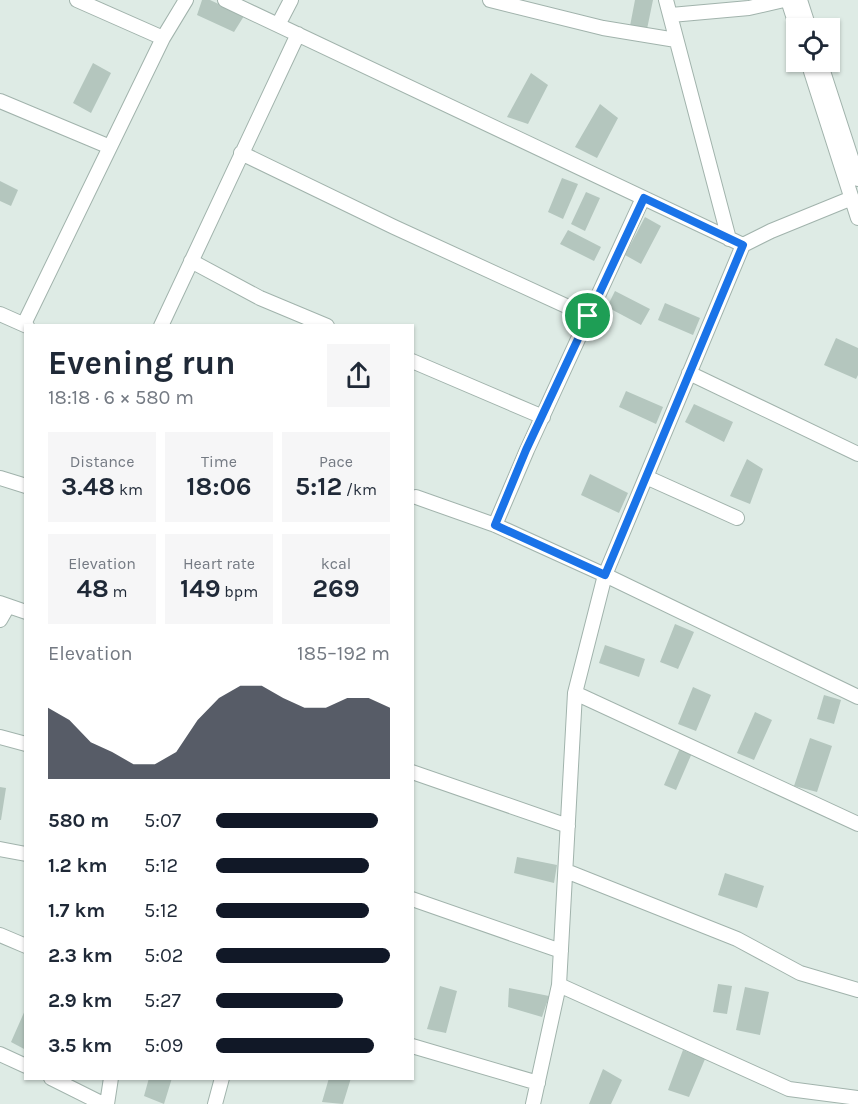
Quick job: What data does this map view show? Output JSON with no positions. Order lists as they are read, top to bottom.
{
  "page": {
    "heading": ["Evening run", "18:18 · 6 × 580 m"],
    "stats": [
      ["Distance", "3.48 km"],
      ["Time", "18:06"],
      ["Pace", "5:12 /km"],
      ["Elevation", "48 m"],
      ["Heart rate", "149 bpm"],
      ["kcal", "269"]
    ],
    "chart": ["Elevation", "185–192 m"],
    "list": [
      {
        "name": "580 m",
        "note": "5:07"
      },
      {
        "name": "1.2 km",
        "note": "5:12"
      },
      {
        "name": "1.7 km",
        "note": "5:12"
      },
      {
        "name": "2.3 km",
        "note": "5:02"
      },
      {
        "name": "2.9 km",
        "note": "5:27"
      },
      {
        "name": "3.5 km",
        "note": "5:09"
      }
    ]
  }
}
